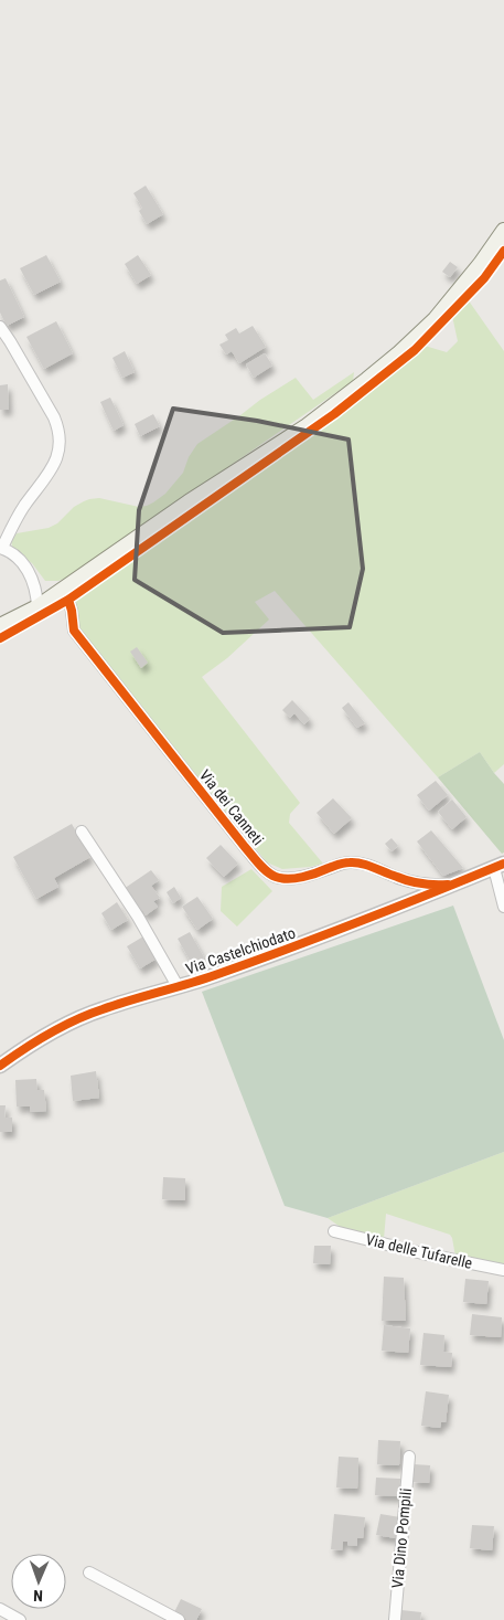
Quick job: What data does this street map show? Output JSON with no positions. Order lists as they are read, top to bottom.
{
  "streets": {
    "street": [
      "Via dei Canneti",
      "Via Castelchiodato",
      "Via delle Tufarelle",
      "Via Dino Pompili"
    ]
  },
  "crossings": [
    ["Via dei Canneti", "Via Castelchiodato"]
  ],
  "north": "bottom"
}
